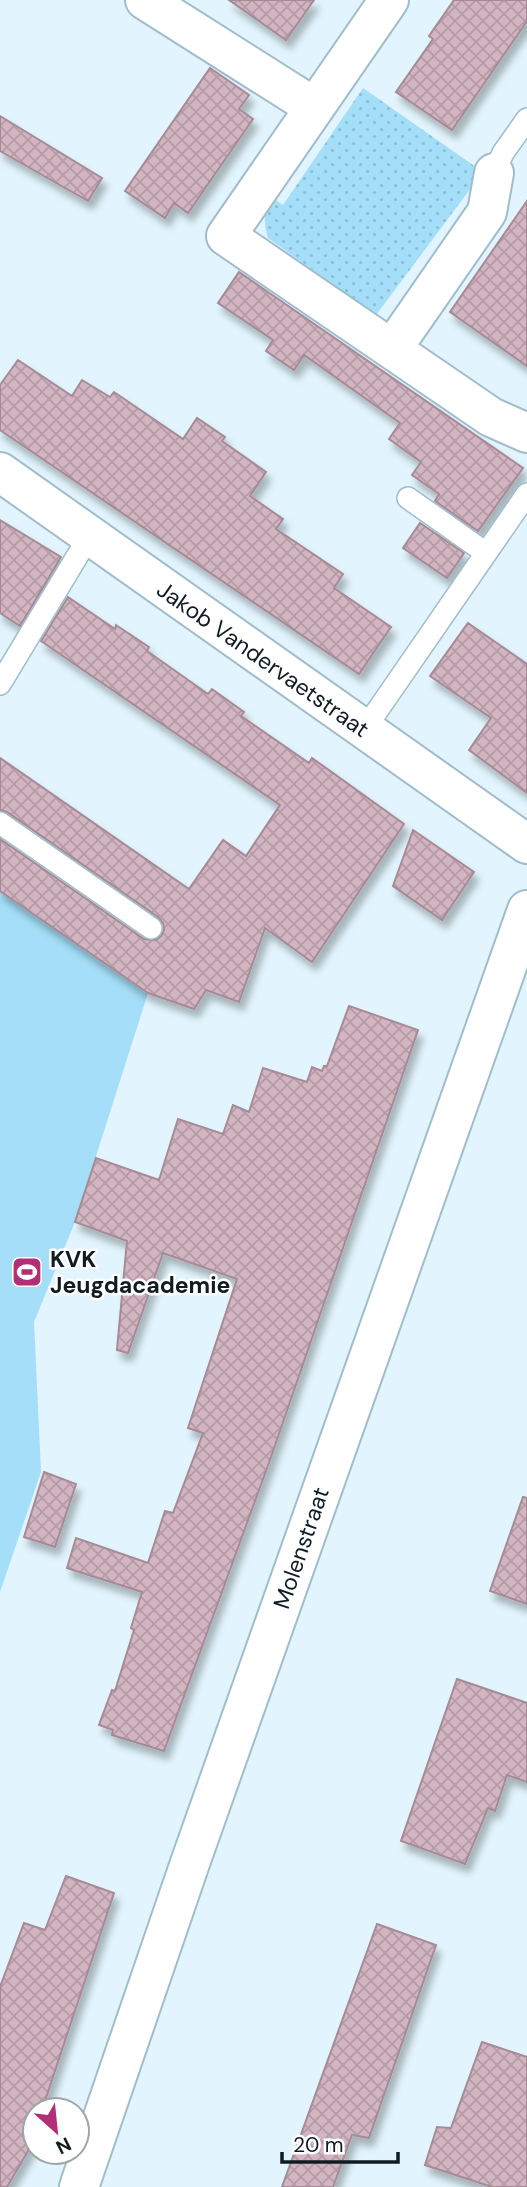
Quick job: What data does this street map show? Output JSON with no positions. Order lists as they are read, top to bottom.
{
  "streets": {
    "street": ["Jakob Vandervaetstraat", "Molenstraat"]
  },
  "places": {
    "sports": ["KVK Jeugdacademie"]
  },
  "scale_bar": "20 m",
  "north": "bottom right"
}
